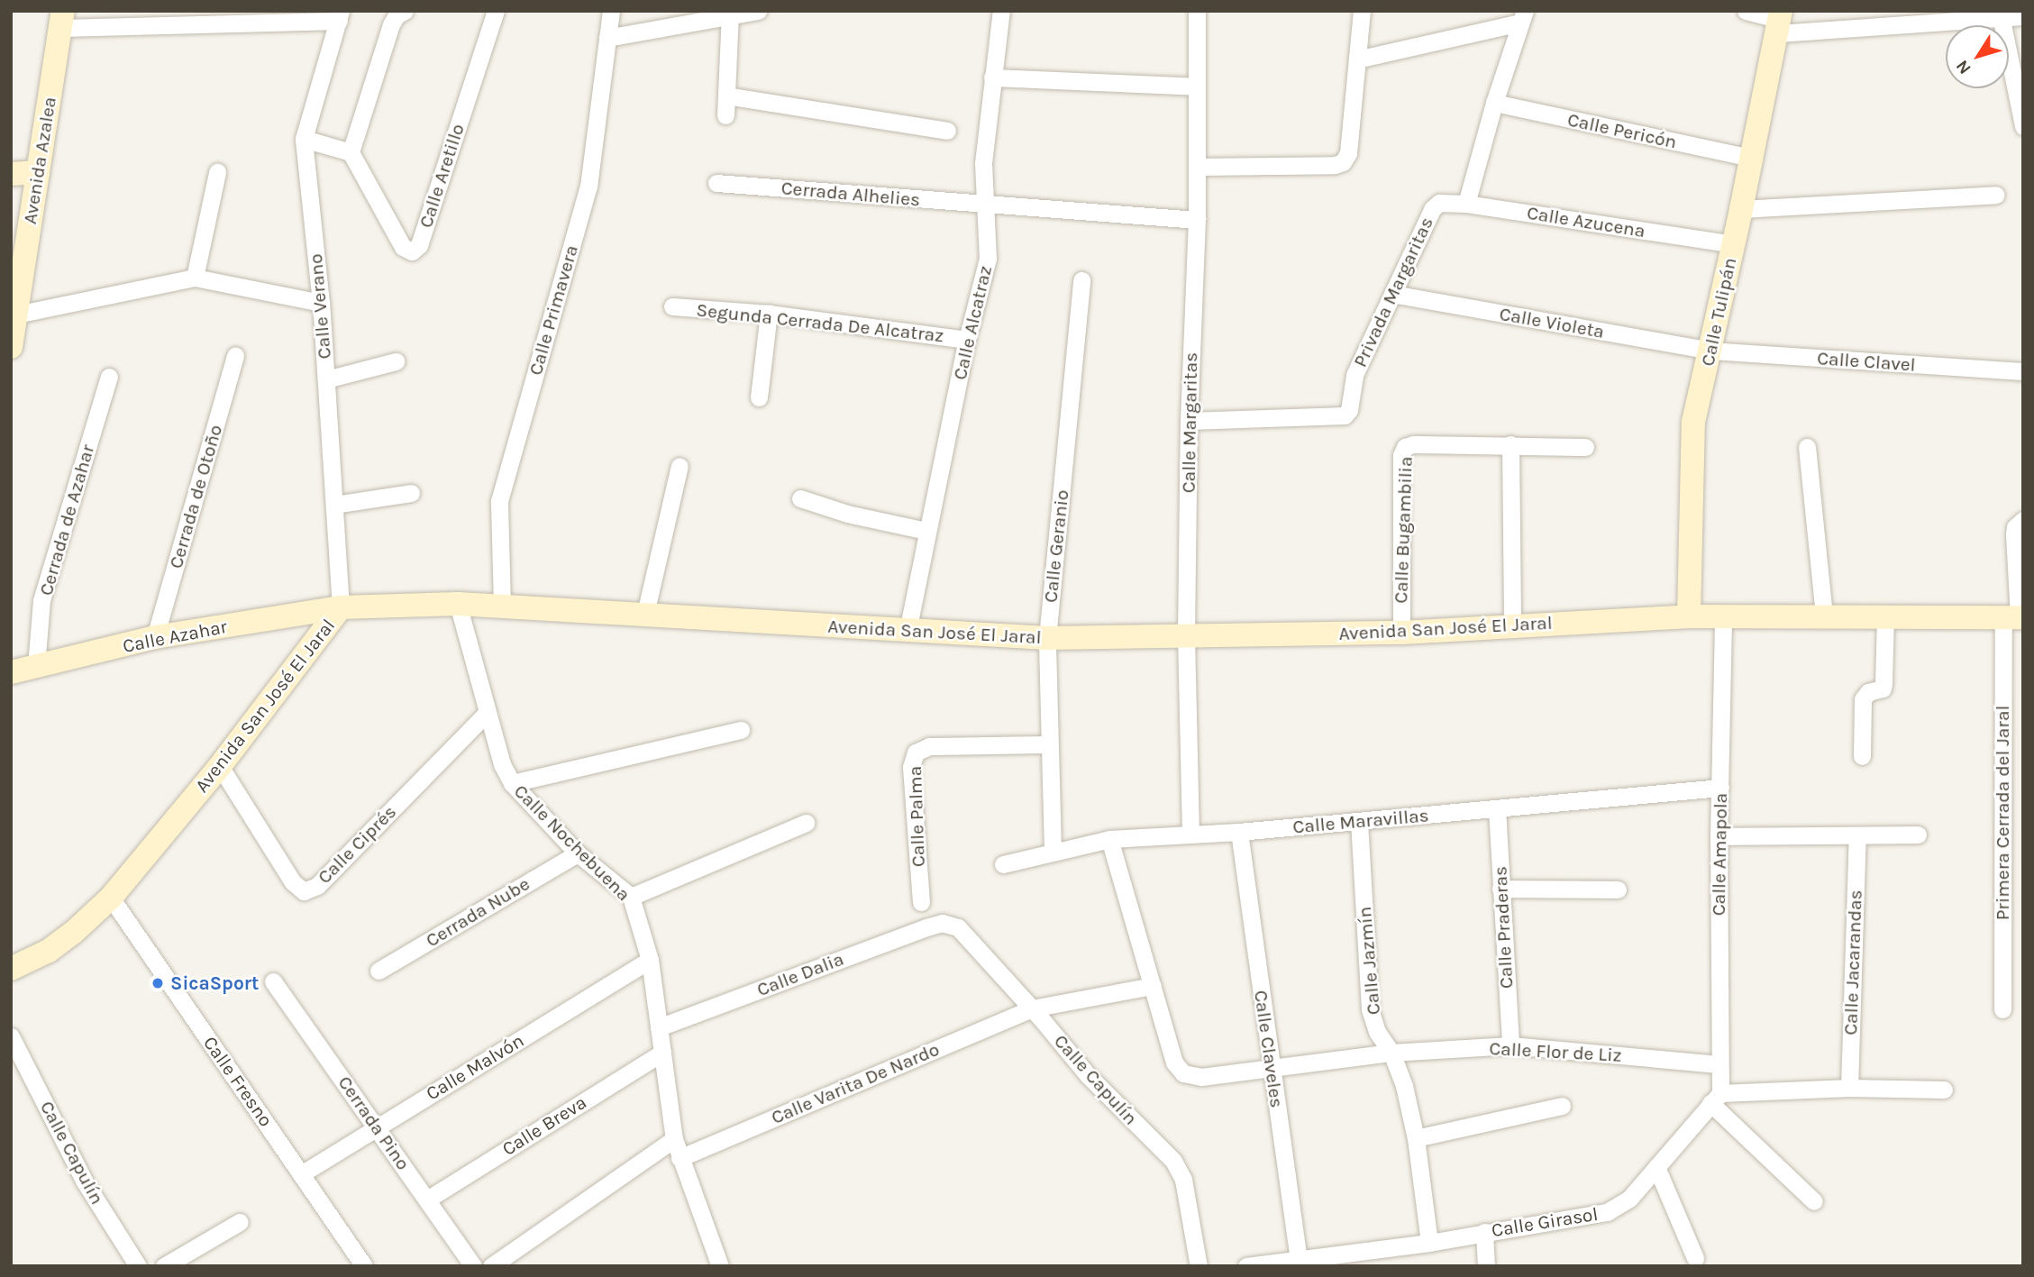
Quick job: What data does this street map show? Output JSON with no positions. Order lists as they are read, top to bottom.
{
  "streets": {
    "street": [
      "Calle Pericón",
      "Avenida Azalea",
      "Calle Aretillo",
      "Cerrada Alhelies",
      "Calle Azucena",
      "Privada Margaritas",
      "Calle Verano",
      "Calle Primavera",
      "Calle Tulipán",
      "Segunda Cerrada De Alcatraz",
      "Calle Alcatraz",
      "Calle Violeta",
      "Calle Clavel",
      "Calle Margaritas",
      "Cerrada de Otoño",
      "Cerrada de Azahar",
      "Calle Bugambilia",
      "Calle Geranio",
      "Avenida San José El Jaral",
      "Calle Azahar",
      "Primera Cerrada del Jaral",
      "Calle Palma",
      "Calle Maravillas",
      "Calle Nochebuena",
      "Calle Ciprés",
      "Calle Amapola",
      "Cerrada Nube",
      "Calle Praderas",
      "Calle Jazmín",
      "Calle Jacarandas",
      "Calle Dalia",
      "Calle Claveles",
      "Calle Flor de Liz",
      "Calle Malvón",
      "Calle Capulín",
      "Calle Fresno",
      "Calle Varita De Nardo",
      "Cerrada Pino",
      "Calle Breva",
      "Calle Girasol"
    ]
  },
  "crossings": [
    ["Calle Pericón", "Calle Tulipán"],
    ["Cerrada Alhelies", "Calle Alcatraz"],
    ["Cerrada Alhelies", "Calle Margaritas"],
    ["Calle Azucena", "Privada Margaritas"],
    ["Calle Azucena", "Calle Tulipán"],
    ["Privada Margaritas", "Calle Violeta"],
    ["Privada Margaritas", "Calle Margaritas"],
    ["Calle Verano", "Avenida San José El Jaral"],
    ["Calle Verano", "Calle Azahar"],
    ["Calle Primavera", "Avenida San José El Jaral"],
    ["Calle Tulipán", "Calle Violeta"],
    ["Calle Tulipán", "Calle Clavel"],
    ["Calle Tulipán", "Avenida San José El Jaral"],
    ["Segunda Cerrada De Alcatraz", "Calle Alcatraz"],
    ["Calle Alcatraz", "Avenida San José El Jaral"],
    ["Calle Violeta", "Calle Clavel"],
    ["Calle Margaritas", "Avenida San José El Jaral"],
    ["Calle Margaritas", "Calle Maravillas"],
    ["Cerrada de Otoño", "Calle Azahar"],
    ["Cerrada de Azahar", "Calle Azahar"],
    ["Calle Bugambilia", "Avenida San José El Jaral"],
    ["Calle Geranio", "Avenida San José El Jaral"],
    ["Calle Geranio", "Calle Palma"],
    ["Calle Geranio", "Calle Maravillas"],
    ["Avenida San José El Jaral", "Calle Azahar"],
    ["Avenida San José El Jaral", "Primera Cerrada del Jaral"],
    ["Avenida San José El Jaral", "Calle Nochebuena"],
    ["Avenida San José El Jaral", "Calle Ciprés"],
    ["Avenida San José El Jaral", "Calle Amapola"],
    ["Avenida San José El Jaral", "Calle Fresno"],
    ["Calle Maravillas", "Calle Amapola"],
    ["Calle Maravillas", "Calle Praderas"],
    ["Calle Maravillas", "Calle Jazmín"],
    ["Calle Maravillas", "Calle Claveles"],
    ["Calle Nochebuena", "Calle Ciprés"],
    ["Calle Nochebuena", "Cerrada Nube"],
    ["Calle Nochebuena", "Calle Dalia"],
    ["Calle Nochebuena", "Calle Malvón"],
    ["Calle Nochebuena", "Calle Varita De Nardo"],
    ["Calle Nochebuena", "Calle Breva"],
    ["Calle Amapola", "Calle Flor de Liz"],
    ["Calle Amapola", "Calle Girasol"],
    ["Calle Praderas", "Calle Flor de Liz"],
    ["Calle Jazmín", "Calle Flor de Liz"],
    ["Calle Jazmín", "Calle Girasol"],
    ["Calle Dalia", "Calle Capulín"],
    ["Calle Claveles", "Calle Flor de Liz"],
    ["Calle Claveles", "Calle Girasol"],
    ["Calle Flor de Liz", "Calle Varita De Nardo"],
    ["Calle Malvón", "Calle Fresno"],
    ["Calle Malvón", "Cerrada Pino"],
    ["Calle Capulín", "Calle Varita De Nardo"],
    ["Cerrada Pino", "Calle Breva"]
  ],
  "places": ["SicaSport"],
  "north": "bottom left"
}
